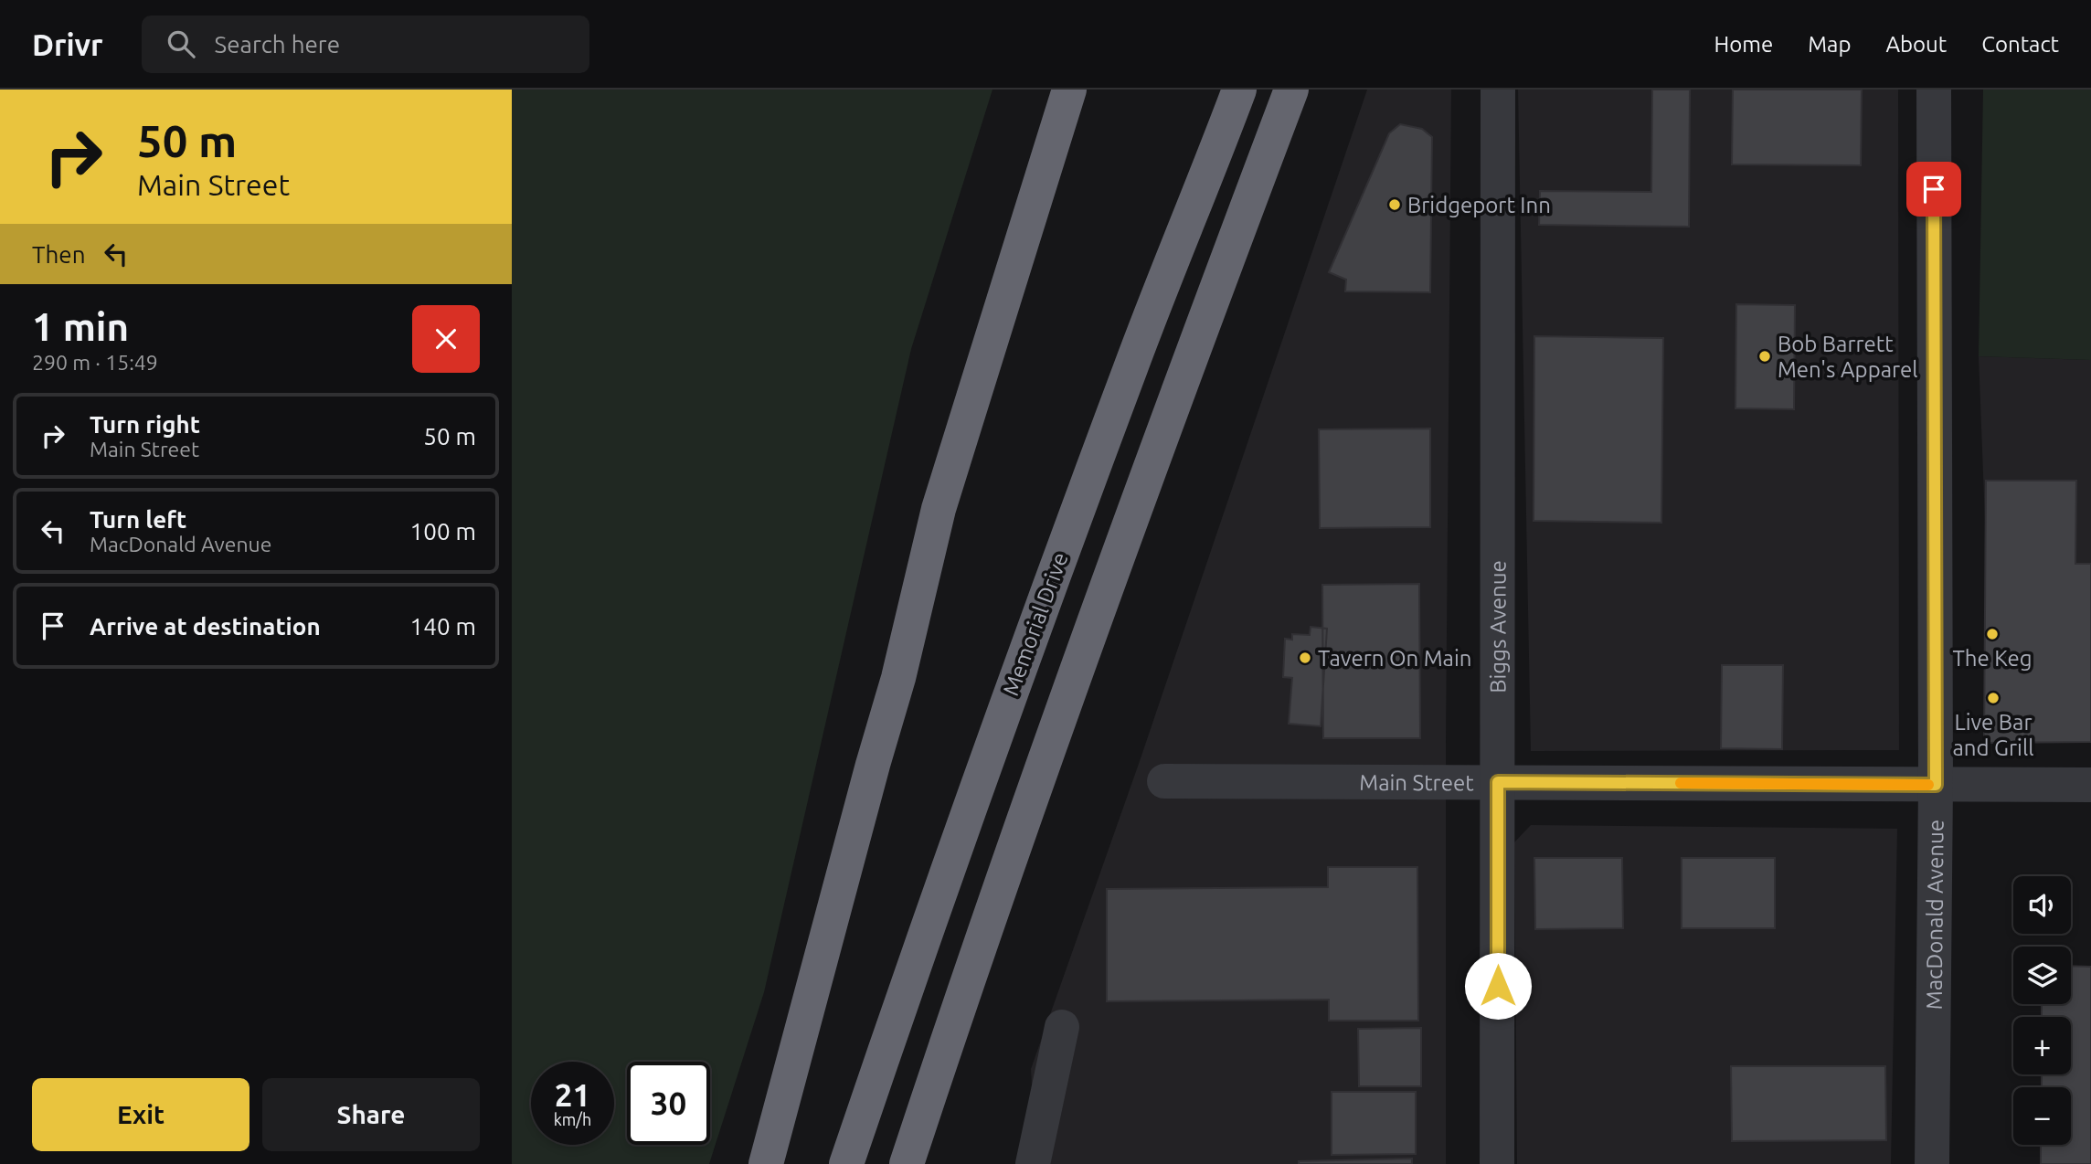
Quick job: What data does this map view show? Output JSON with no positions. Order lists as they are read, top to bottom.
{
  "streets": {
    "highway": ["Memorial Drive"],
    "street": ["Biggs Avenue", "Main Street", "MacDonald Avenue"]
  },
  "crossings": [
    ["Biggs Avenue", "Main Street"],
    ["Main Street", "MacDonald Avenue"]
  ],
  "places": [
    "Bridgeport Inn",
    "Bob Barrett Men's Apparel",
    "The Keg",
    "Tavern On Main",
    "Live Bar and Grill"
  ],
  "page": {
    "header": "Drivr",
    "search": "Search here",
    "nav": [
      "Home",
      "Map",
      "About",
      "Contact"
    ],
    "turn": ["50 m", "Main Street"],
    "then": "Then",
    "heading": ["1 min", "290 m · 15:49"],
    "list": [
      {
        "name": "Turn right",
        "note": "Main Street",
        "value": "50 m"
      },
      {
        "name": "Turn left",
        "note": "MacDonald Avenue",
        "value": "100 m"
      },
      {
        "name": "Arrive at destination",
        "value": "140 m"
      }
    ],
    "map_buttons": ["+", "−"],
    "speed": "21 km/h",
    "limit": "30",
    "buttons": ["Exit", "Share"]
  }
}
